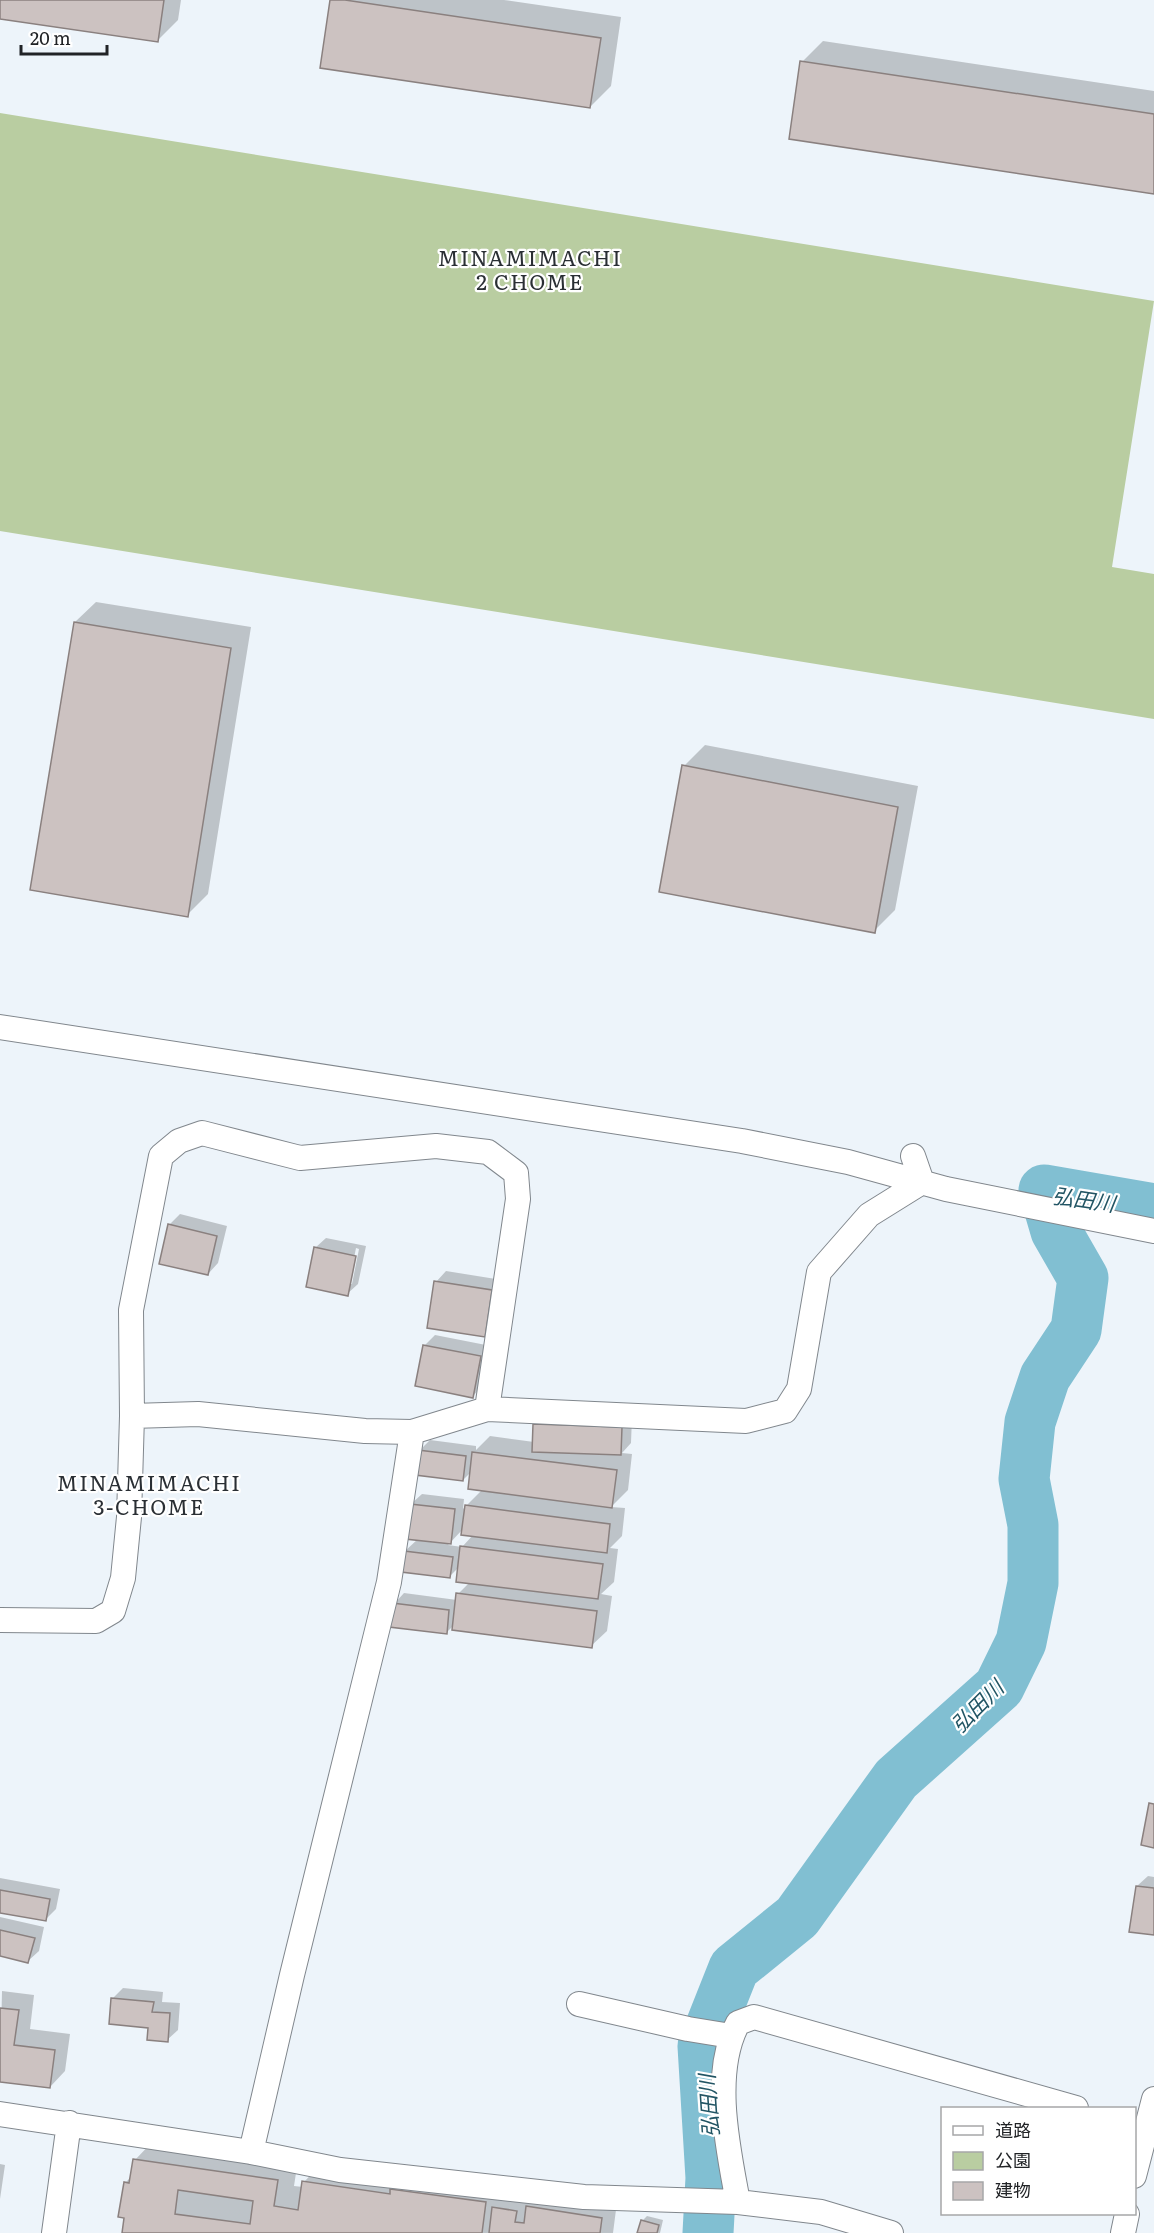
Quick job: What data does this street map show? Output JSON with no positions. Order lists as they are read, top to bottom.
{
  "districts": ["MINAMIMACHI 2 CHOME", "MINAMIMACHI 3-CHOME"],
  "water": ["弘田川"],
  "legend": ["道路", "公園", "建物"],
  "scale_bar": "20 m"
}
